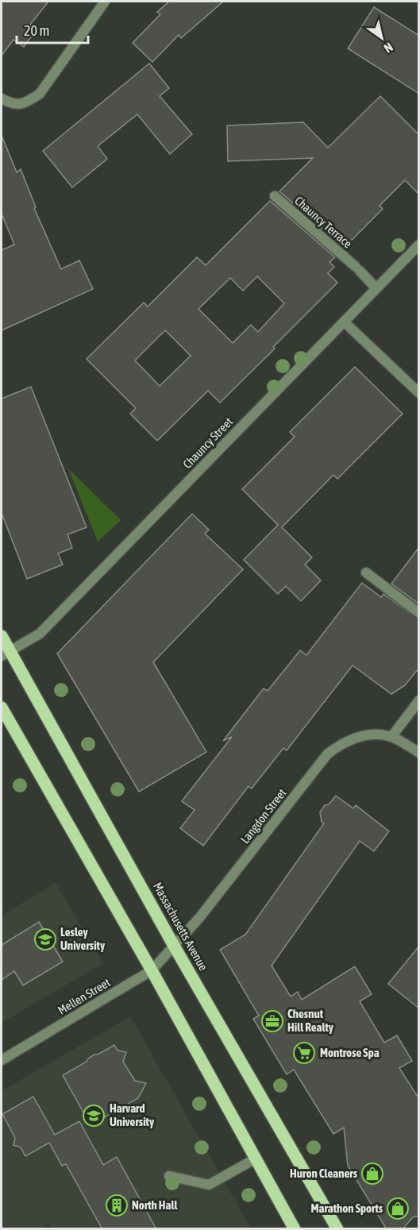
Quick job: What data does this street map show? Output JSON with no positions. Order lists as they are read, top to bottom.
{
  "streets": {
    "main road": ["Massachusetts Avenue"],
    "street": [
      "Chauncy Terrace",
      "Chauncy Street",
      "Langdon Street",
      "Mellen Street"
    ]
  },
  "crossings": [
    ["Chauncy Terrace", "Chauncy Street"],
    ["Chauncy Street", "Massachusetts Avenue"],
    ["Langdon Street", "Massachusetts Avenue"],
    ["Langdon Street", "Mellen Street"],
    ["Massachusetts Avenue", "Mellen Street"]
  ],
  "places": {
    "school or university": ["Lesley University", "Harvard University"],
    "office": ["Chesnut Hill Realty"],
    "supermarket": ["Montrose Spa"],
    "shop": ["Huron Cleaners", "Marathon Sports"],
    "building": ["North Hall"]
  },
  "scale_bar": "20 m",
  "north": "bottom right"
}
